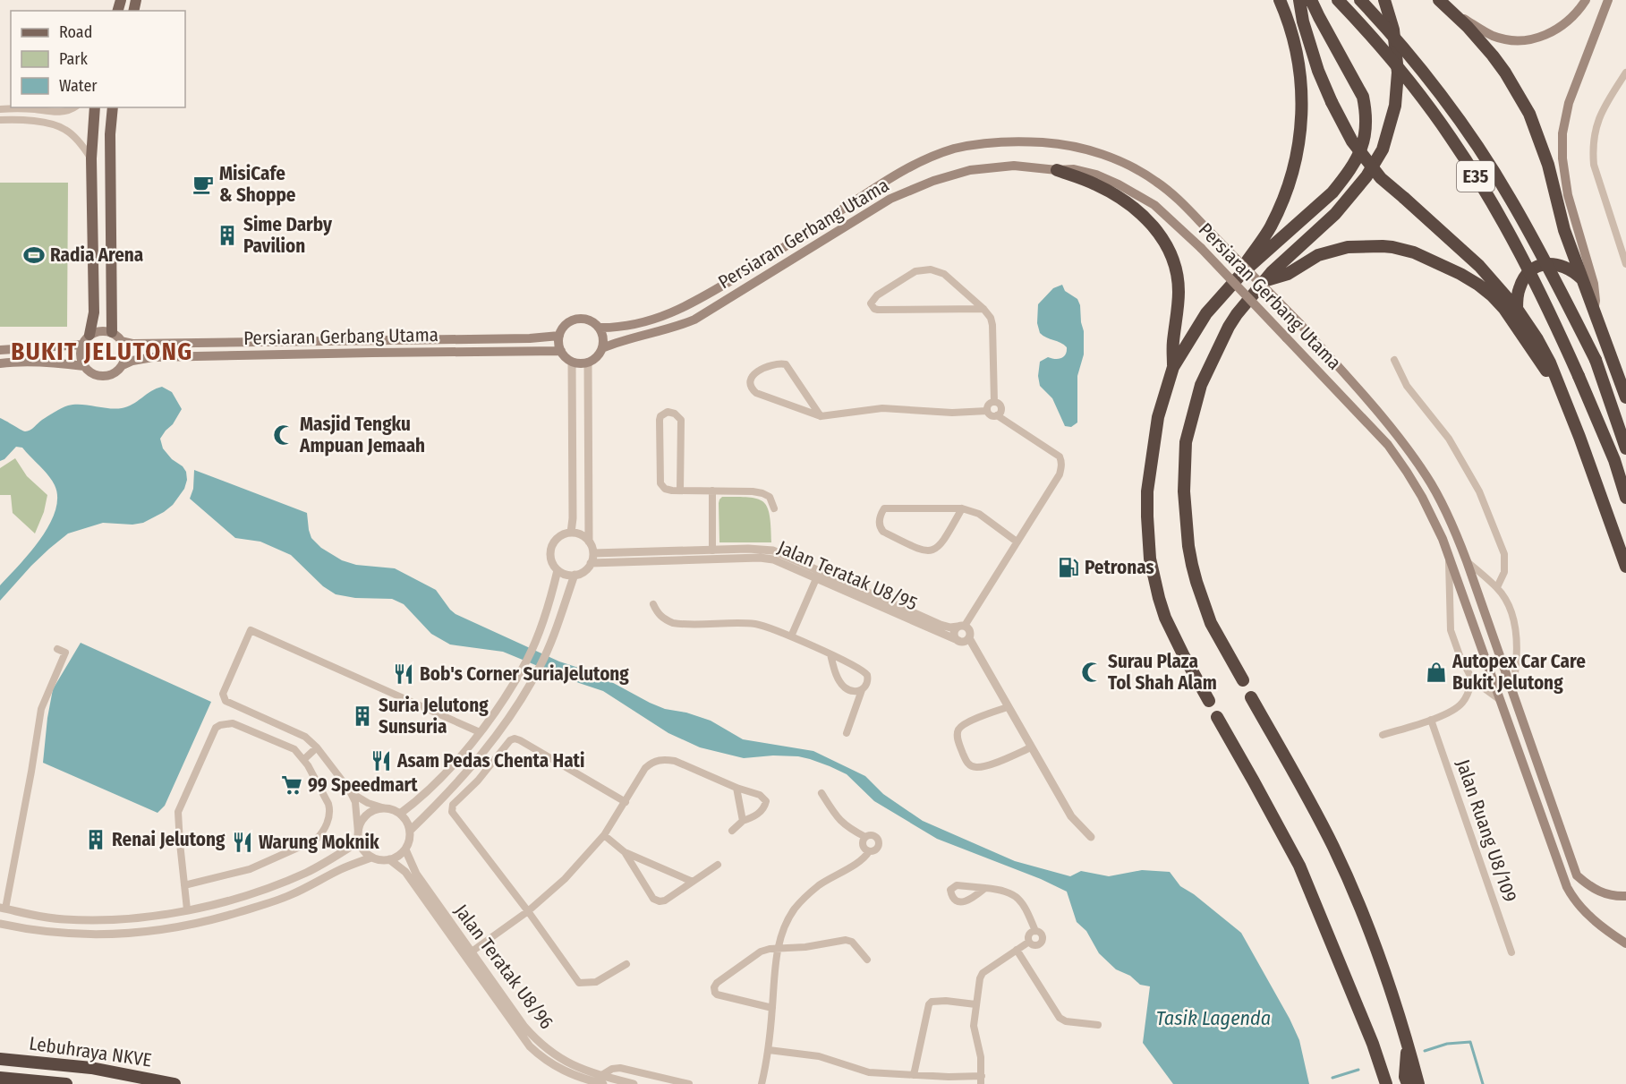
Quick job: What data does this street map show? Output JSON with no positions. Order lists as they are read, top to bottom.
{
  "streets": {
    "highway": ["E35", "Lebuhraya NKVE"],
    "main road": ["Persiaran Gerbang Utama"],
    "street": ["Jalan Teratak U8/95", "Jalan Ruang U8/109", "Jalan Teratak U8/96"]
  },
  "districts": ["BUKIT JELUTONG"],
  "water": ["Tasik Lagenda"],
  "places": {
    "cafe": ["MisiCafe & Shoppe"],
    "building": ["Sime Darby Pavilion", "Suria Jelutong Sunsuria", "Renai Jelutong"],
    "sports": ["Radia Arena"],
    "mosque": ["Masjid Tengku Ampuan Jemaah", "Surau Plaza Tol Shah Alam"],
    "fuel station": ["Petronas"],
    "shop": ["Autopex Car Care Bukit Jelutong"],
    "restaurant": ["Bob's Corner SuriaJelutong", "Asam Pedas Chenta Hati", "Warung Moknik"],
    "supermarket": ["99 Speedmart"]
  },
  "legend": ["Road", "Park", "Water"]
}
